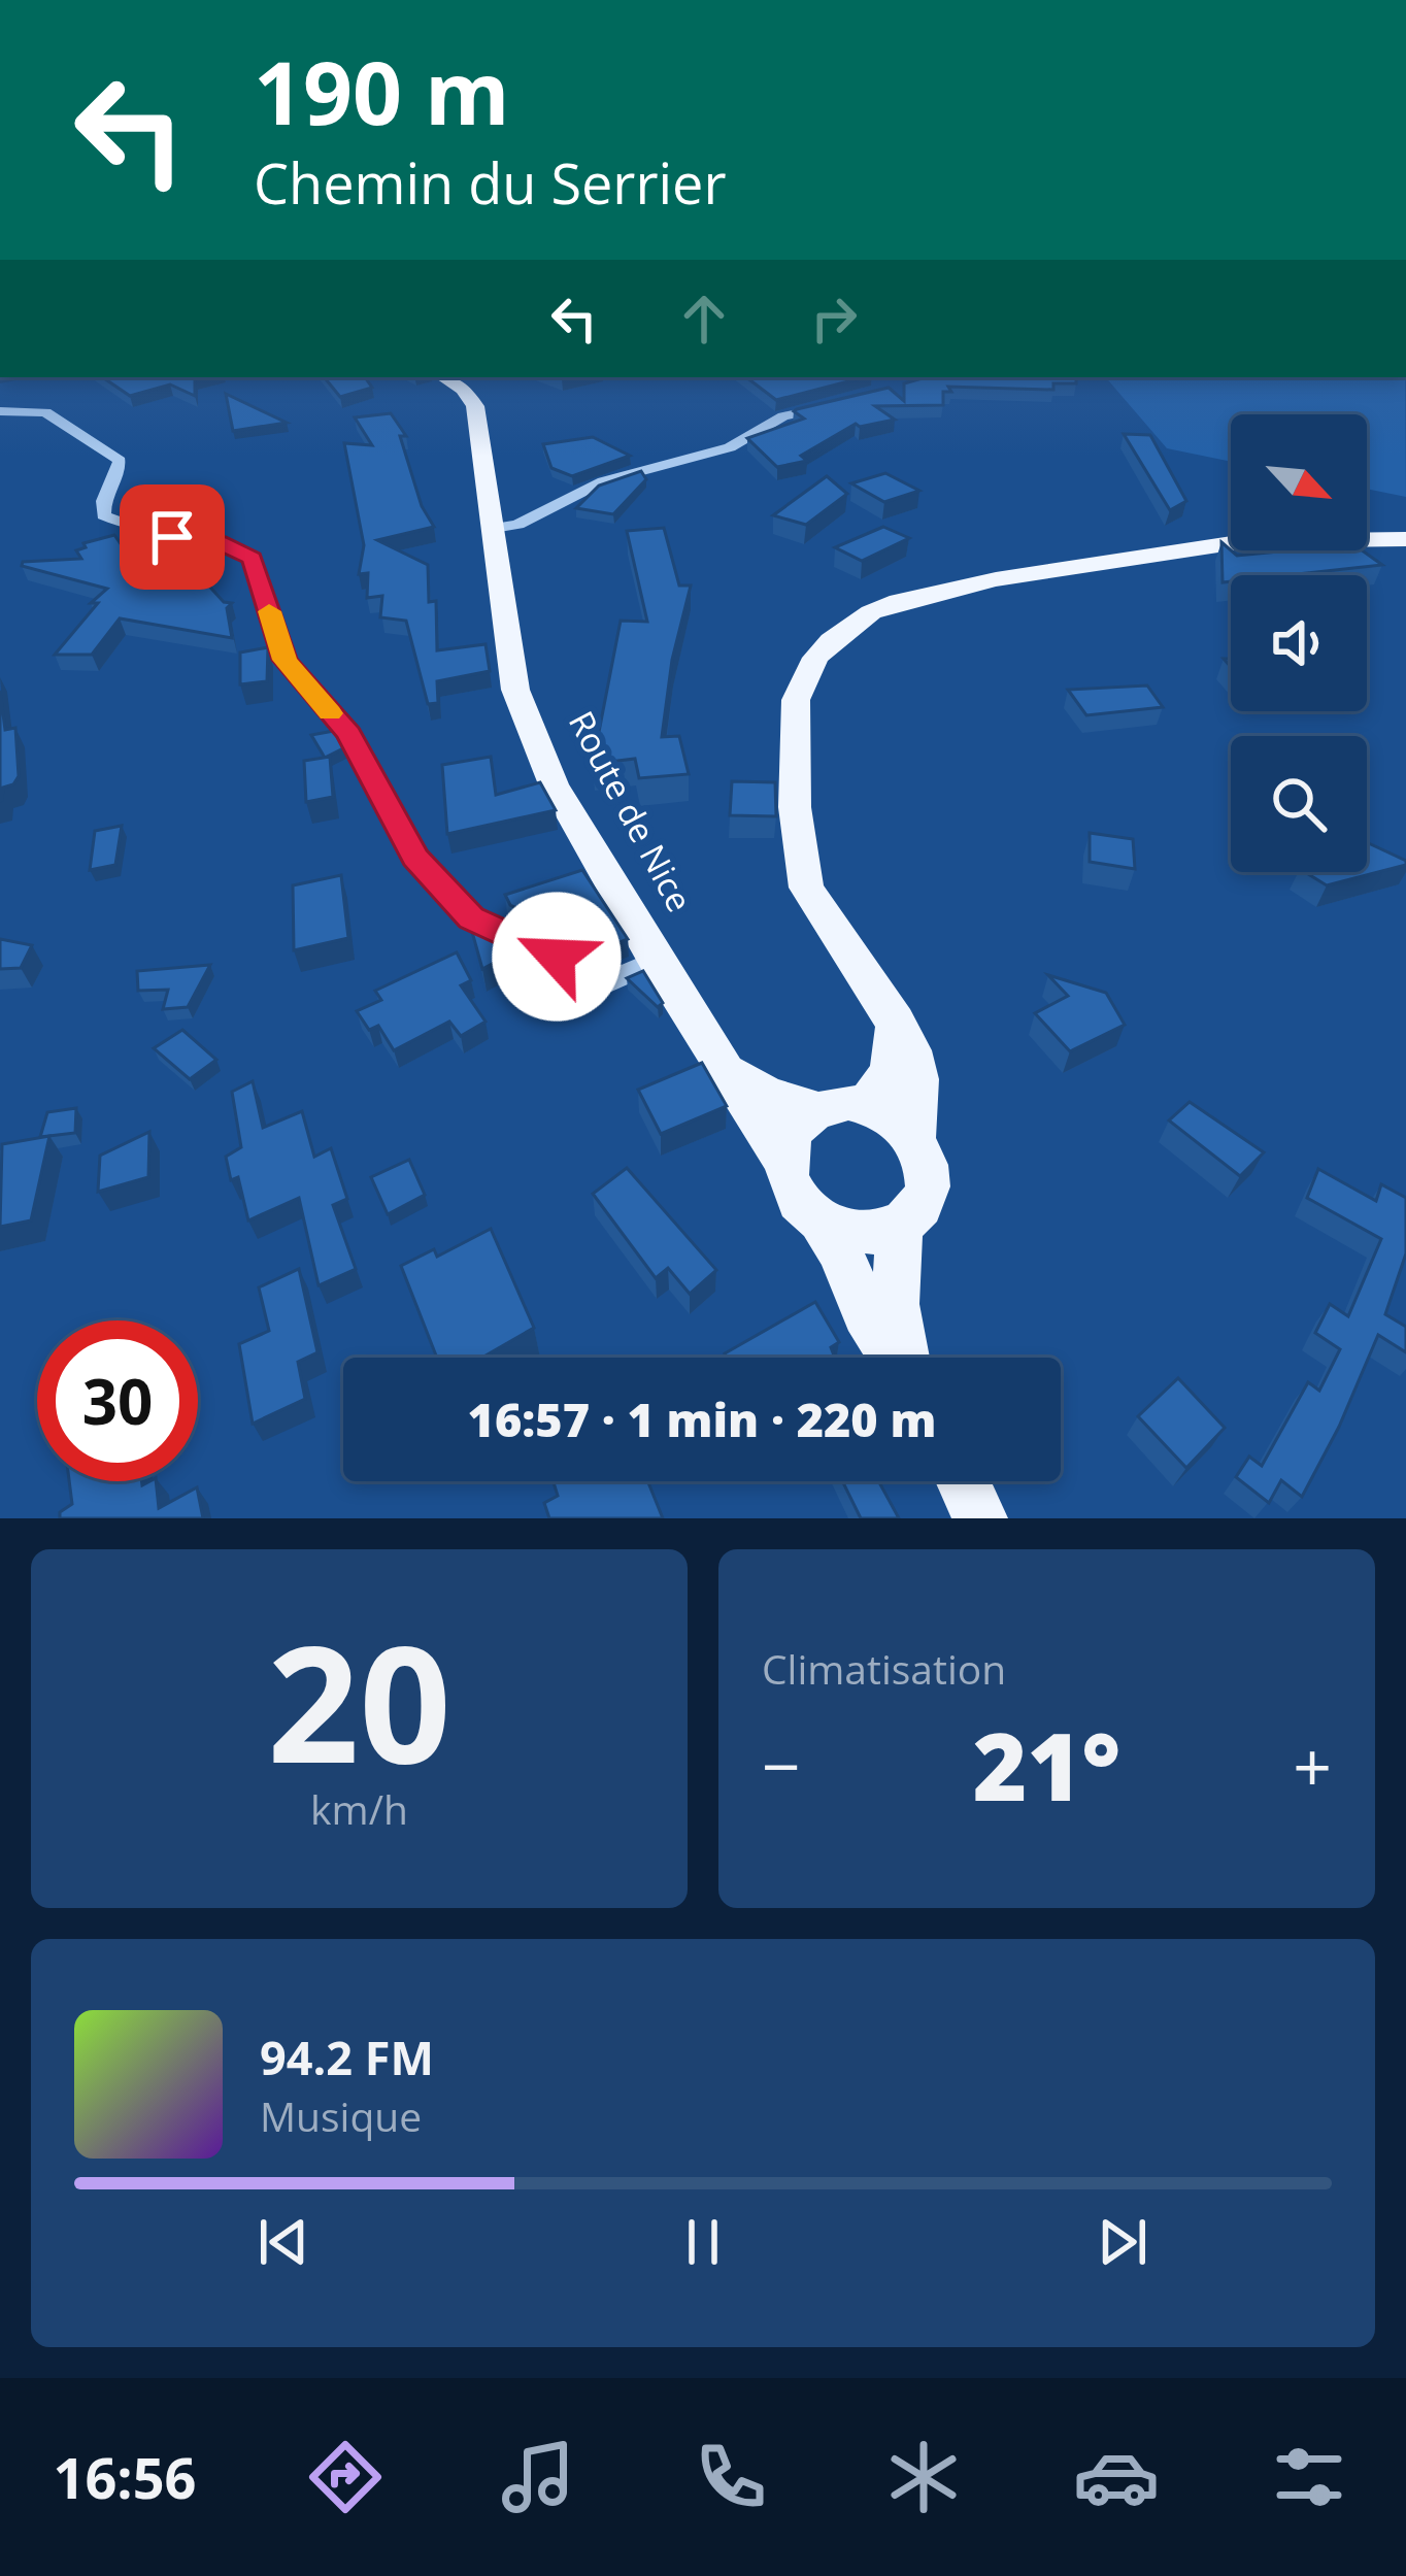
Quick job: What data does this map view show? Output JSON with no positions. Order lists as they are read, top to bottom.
{
  "streets": {
    "main road": ["Route de Nice"]
  },
  "north": "bottom right",
  "page": {
    "turn": ["190 m", "Chemin du Serrier"],
    "limit": "30",
    "trip": "16:57 · 1 min · 220 m",
    "tile": [
      ["20", "km/h"],
      "Climatisation"
    ],
    "heat": ["−", "21°", "+"],
    "song": ["94.2 FM", "Musique"],
    "tabs": "16:56"
  }
}
